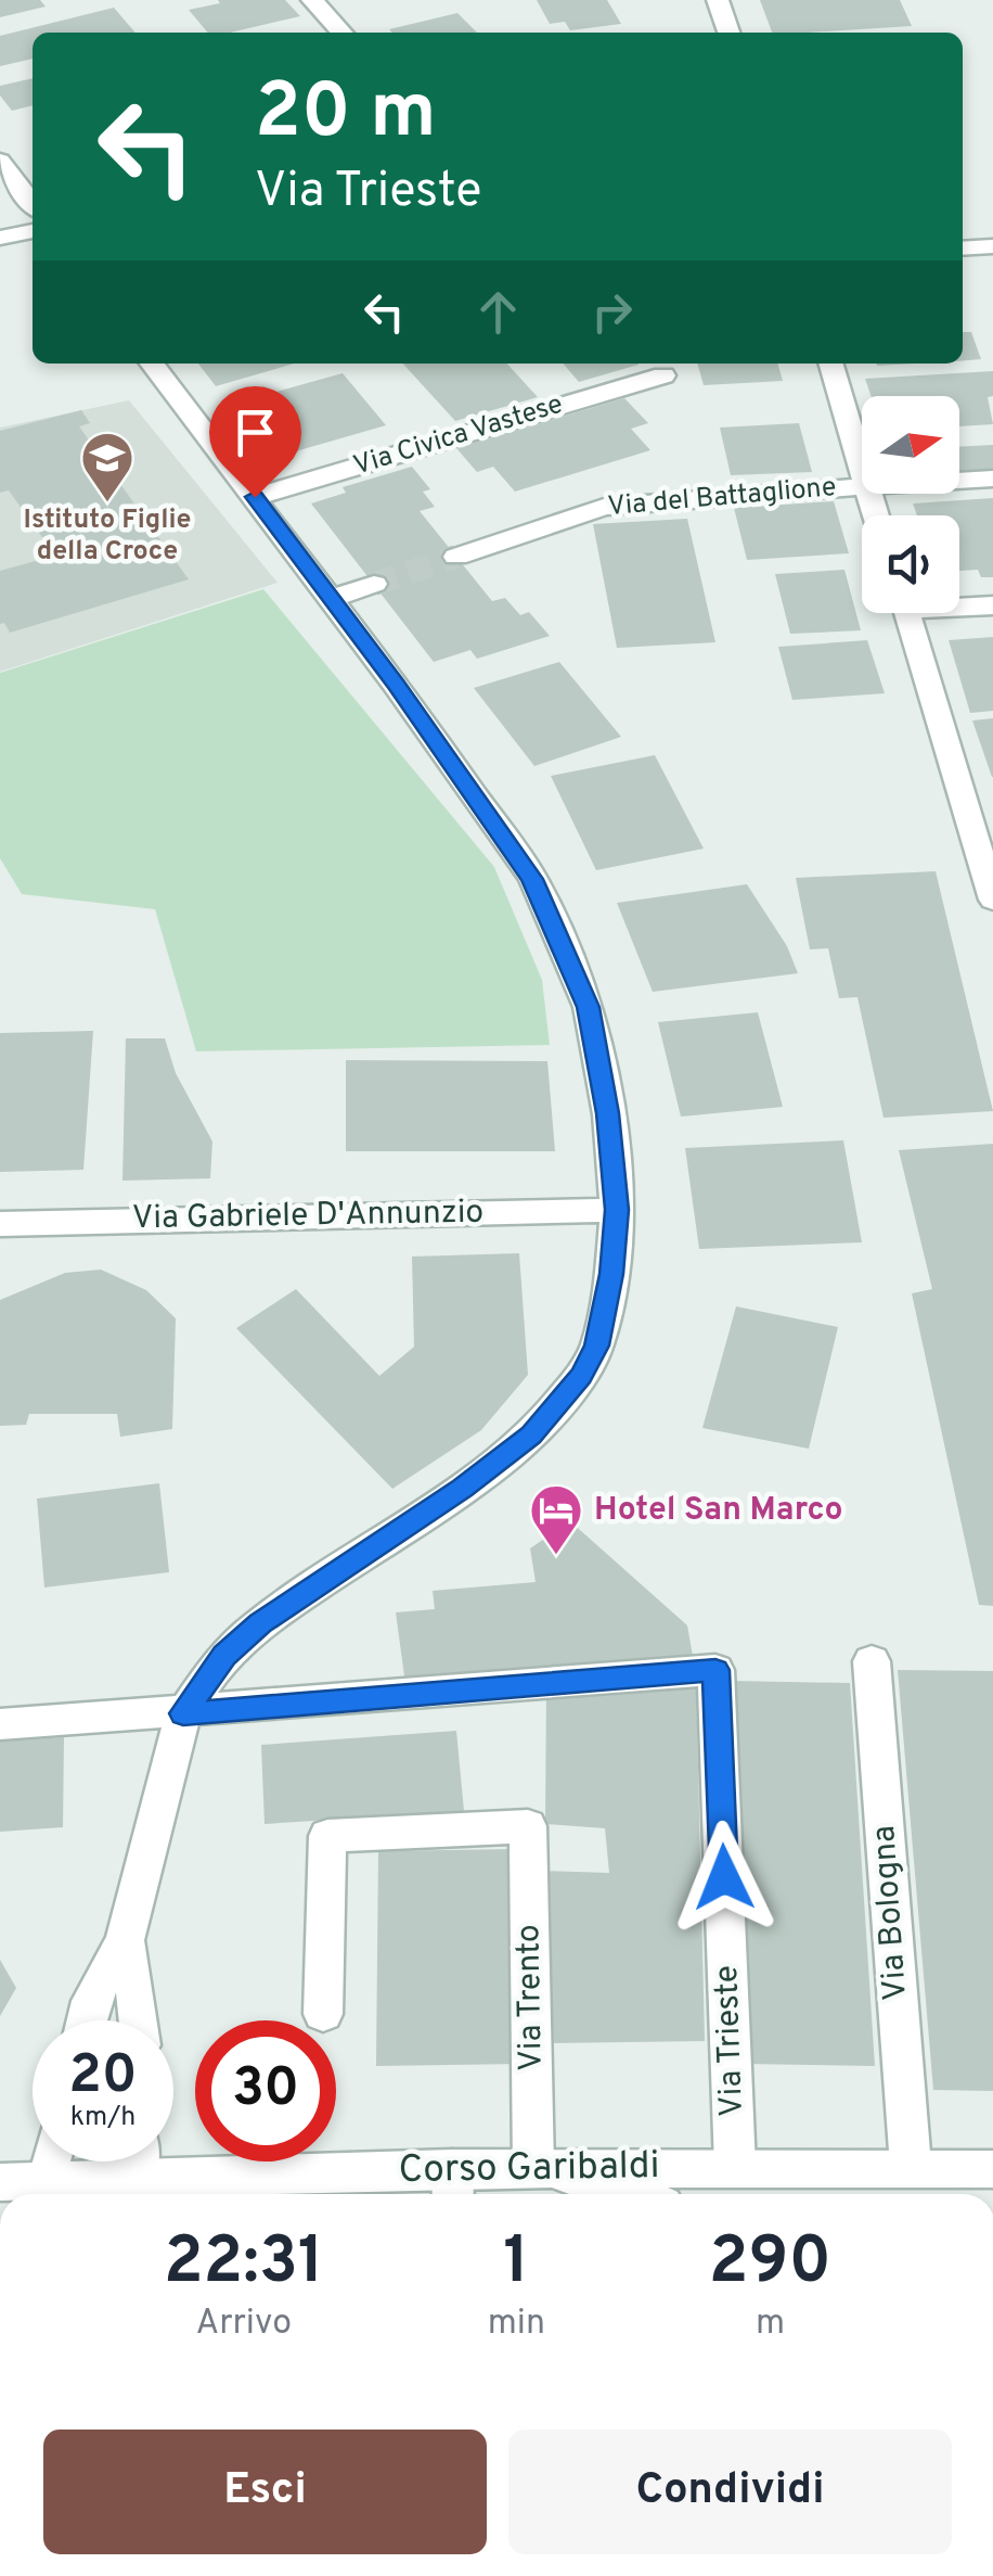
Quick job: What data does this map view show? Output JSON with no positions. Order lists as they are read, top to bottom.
{
  "streets": {
    "street": [
      "Via Civica Vastese",
      "Via del Battaglione",
      "Via Gabriele D'Annunzio",
      "Via Bologna",
      "Via Trento",
      "Via Trieste",
      "Corso Garibaldi"
    ]
  },
  "crossings": [
    ["Via Bologna", "Corso Garibaldi"],
    ["Via Trento", "Corso Garibaldi"],
    ["Via Trieste", "Corso Garibaldi"]
  ],
  "places": {
    "school or university": ["Istituto Figlie della Croce"],
    "hotel": ["Hotel San Marco"]
  },
  "north": "right",
  "page": {
    "turn": ["20 m", "Via Trieste"],
    "speed": "20 km/h",
    "limit": "30",
    "eta": [
      "22:31",
      "Arrivo",
      "1",
      "min",
      "290",
      "m"
    ],
    "buttons": ["Esci", "Condividi"]
  }
}
